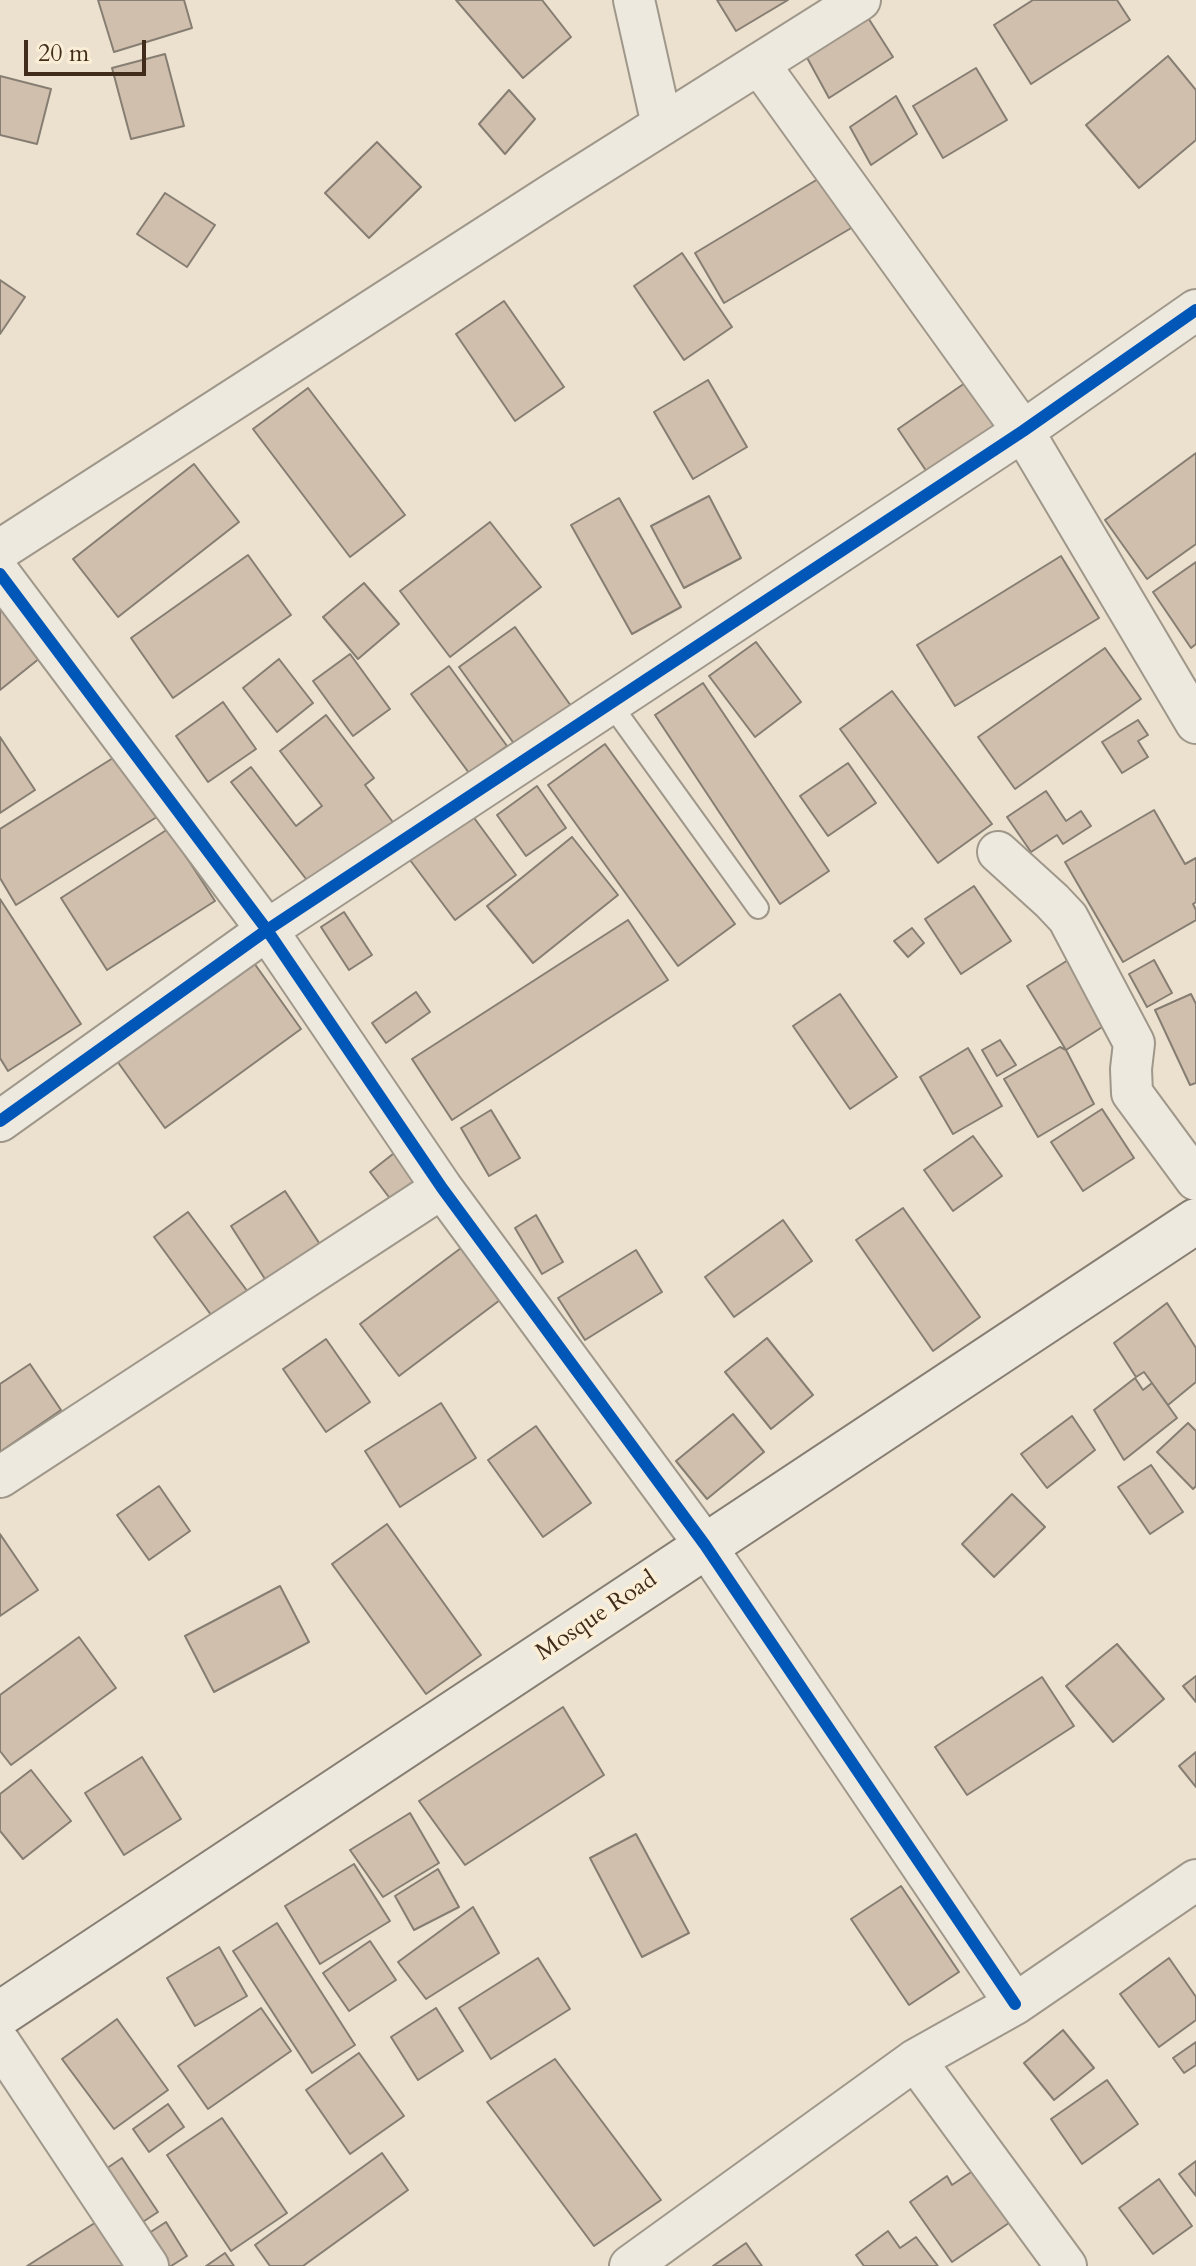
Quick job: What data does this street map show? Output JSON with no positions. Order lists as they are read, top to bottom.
{
  "streets": {
    "street": ["Mosque Road"]
  },
  "scale_bar": "20 m"
}
